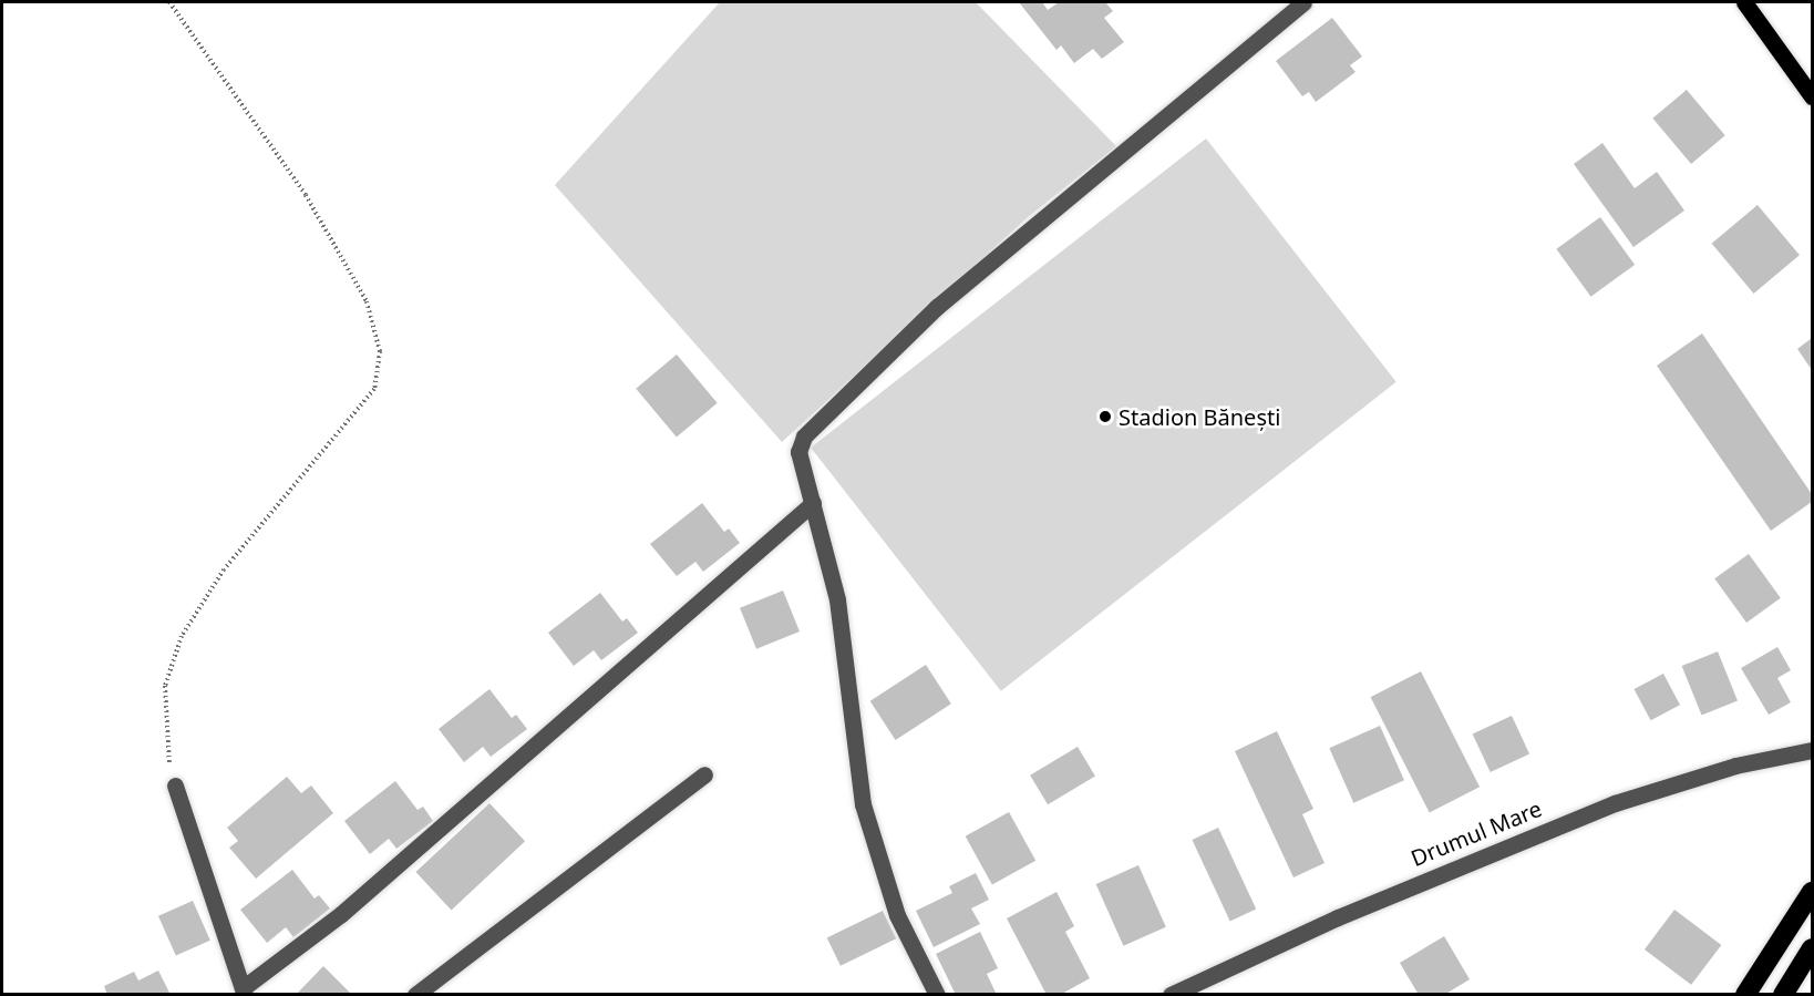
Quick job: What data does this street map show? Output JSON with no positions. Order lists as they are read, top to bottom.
{
  "streets": {
    "street": ["Drumul Mare"]
  },
  "places": ["Stadion Bănești"]
}
